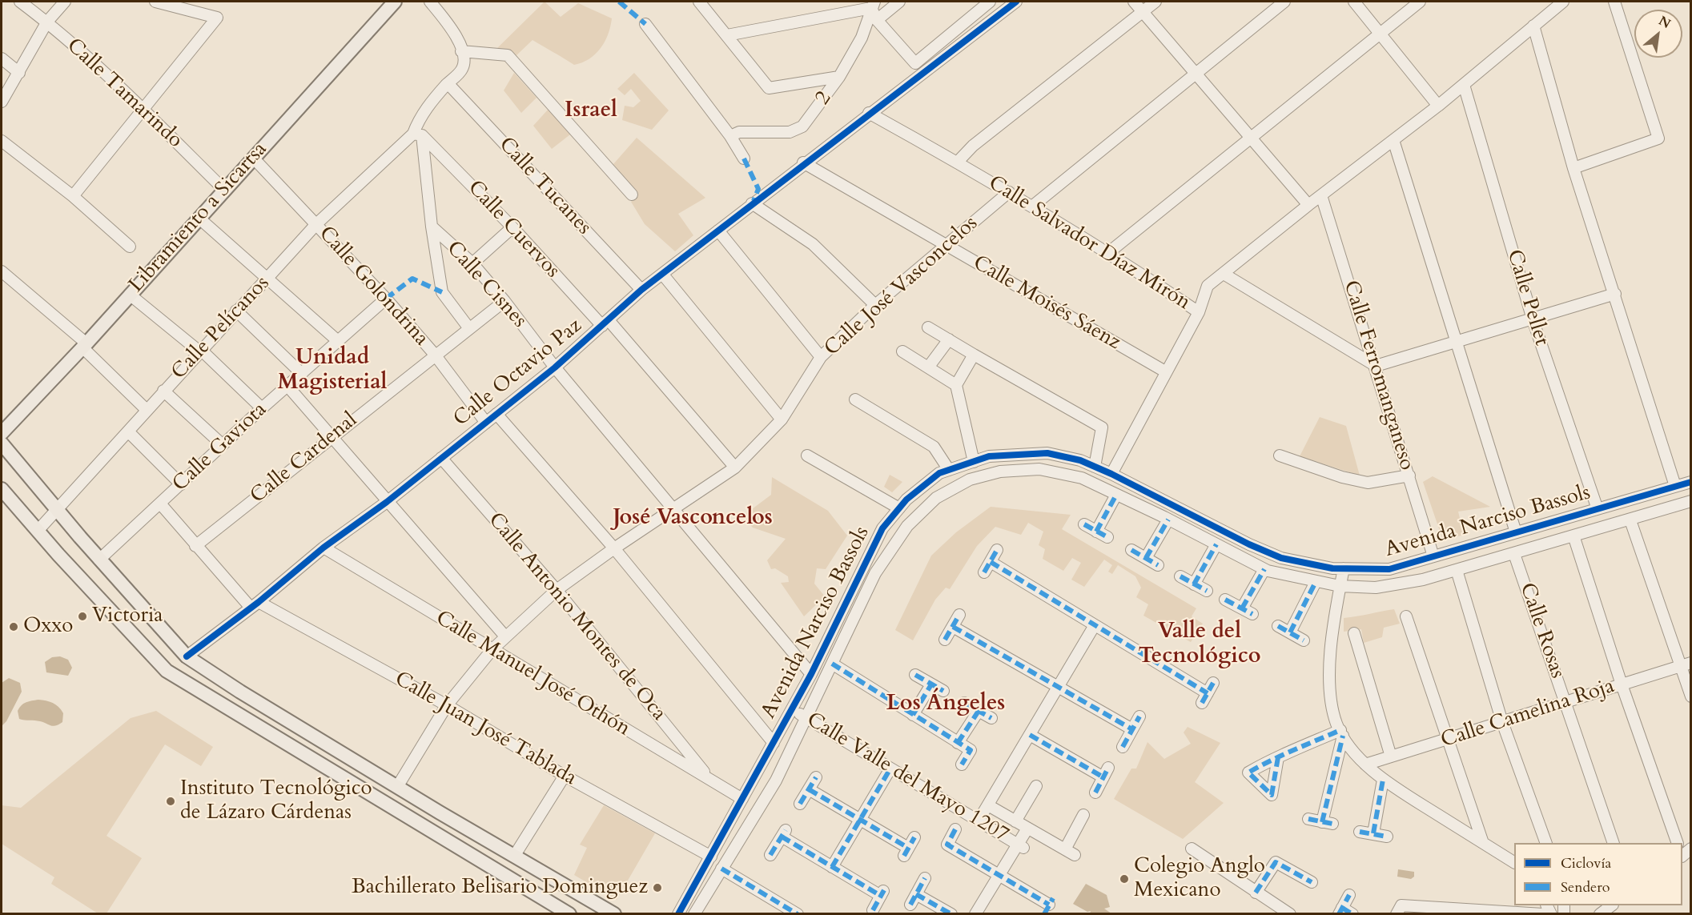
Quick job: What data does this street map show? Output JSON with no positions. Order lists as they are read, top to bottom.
{
  "streets": {
    "main road": ["Libramiento a Sicartsa"],
    "street": [
      "Calle Tamarindo",
      "2",
      "Calle Tucanes",
      "Calle Cuervos",
      "Calle Salvador Díaz Mirón",
      "Calle Cisnes",
      "Calle Golondrina",
      "Calle José Vasconcelos",
      "Calle Pellet",
      "Calle Moisés Sáenz",
      "Calle Pelícanos",
      "Calle Octavio Paz",
      "Calle Ferromanganeso",
      "Calle Gaviota",
      "Calle Cardenal",
      "Avenida Narciso Bassols",
      "Calle Antonio Montes de Oca",
      "Calle Rosas",
      "Calle Manuel José Othón",
      "Calle Camelina Roja",
      "Calle Juan José Tablada",
      "Calle Valle del Mayo 1207"
    ]
  },
  "crossings": [
    ["Calle Tamarindo", "Libramiento a Sicartsa"],
    ["Calle Tucanes", "Calle Pelícanos"],
    ["Calle Tucanes", "Calle Octavio Paz"],
    ["Libramiento a Sicartsa", "Calle Golondrina"],
    ["Calle Cuervos", "Calle José Vasconcelos"],
    ["Calle Cuervos", "Calle Pelícanos"],
    ["Calle Cuervos", "Calle Octavio Paz"],
    ["Calle Salvador Díaz Mirón", "Calle José Vasconcelos"],
    ["Calle Salvador Díaz Mirón", "Calle Moisés Sáenz"],
    ["Calle Salvador Díaz Mirón", "Calle Octavio Paz"],
    ["Calle Salvador Díaz Mirón", "Avenida Narciso Bassols"],
    ["Calle Cisnes", "Calle José Vasconcelos"],
    ["Calle Cisnes", "Calle Octavio Paz"],
    ["Calle Cisnes", "Calle Cardenal"],
    ["Calle Cisnes", "Avenida Narciso Bassols"],
    ["Calle Golondrina", "Calle Pelícanos"],
    ["Calle Golondrina", "Calle Octavio Paz"],
    ["Calle Golondrina", "Calle Gaviota"],
    ["Calle Golondrina", "Calle Cardenal"],
    ["Calle José Vasconcelos", "Calle Moisés Sáenz"],
    ["Calle José Vasconcelos", "Calle Antonio Montes de Oca"],
    ["Calle José Vasconcelos", "Calle Manuel José Othón"],
    ["Calle José Vasconcelos", "Calle Juan José Tablada"],
    ["Calle Pellet", "Avenida Narciso Bassols"],
    ["Calle Moisés Sáenz", "Calle Octavio Paz"],
    ["Calle Octavio Paz", "Calle Antonio Montes de Oca"],
    ["Calle Octavio Paz", "Calle Manuel José Othón"],
    ["Calle Octavio Paz", "Calle Juan José Tablada"],
    ["Calle Ferromanganeso", "Avenida Narciso Bassols"],
    ["Calle Gaviota", "Calle Juan José Tablada"],
    ["Calle Cardenal", "Calle Juan José Tablada"],
    ["Avenida Narciso Bassols", "Calle Rosas"],
    ["Avenida Narciso Bassols", "Calle Manuel José Othón"],
    ["Avenida Narciso Bassols", "Calle Juan José Tablada"],
    ["Avenida Narciso Bassols", "Calle Valle del Mayo 1207"],
    ["Calle Antonio Montes de Oca", "Calle Manuel José Othón"],
    ["Calle Rosas", "Calle Camelina Roja"]
  ],
  "districts": [
    "Israel",
    "Unidad Magisterial",
    "José Vasconcelos",
    "Valle del Tecnológico",
    "Los Ángeles"
  ],
  "places": [
    "Victoria",
    "Oxxo",
    "Instituto Tecnológico de Lázaro Cárdenas",
    "Colegio Anglo Mexicano",
    "Bachillerato Belisario Dominguez"
  ],
  "legend": ["Ciclovía", "Sendero"],
  "north": "top right"
}
